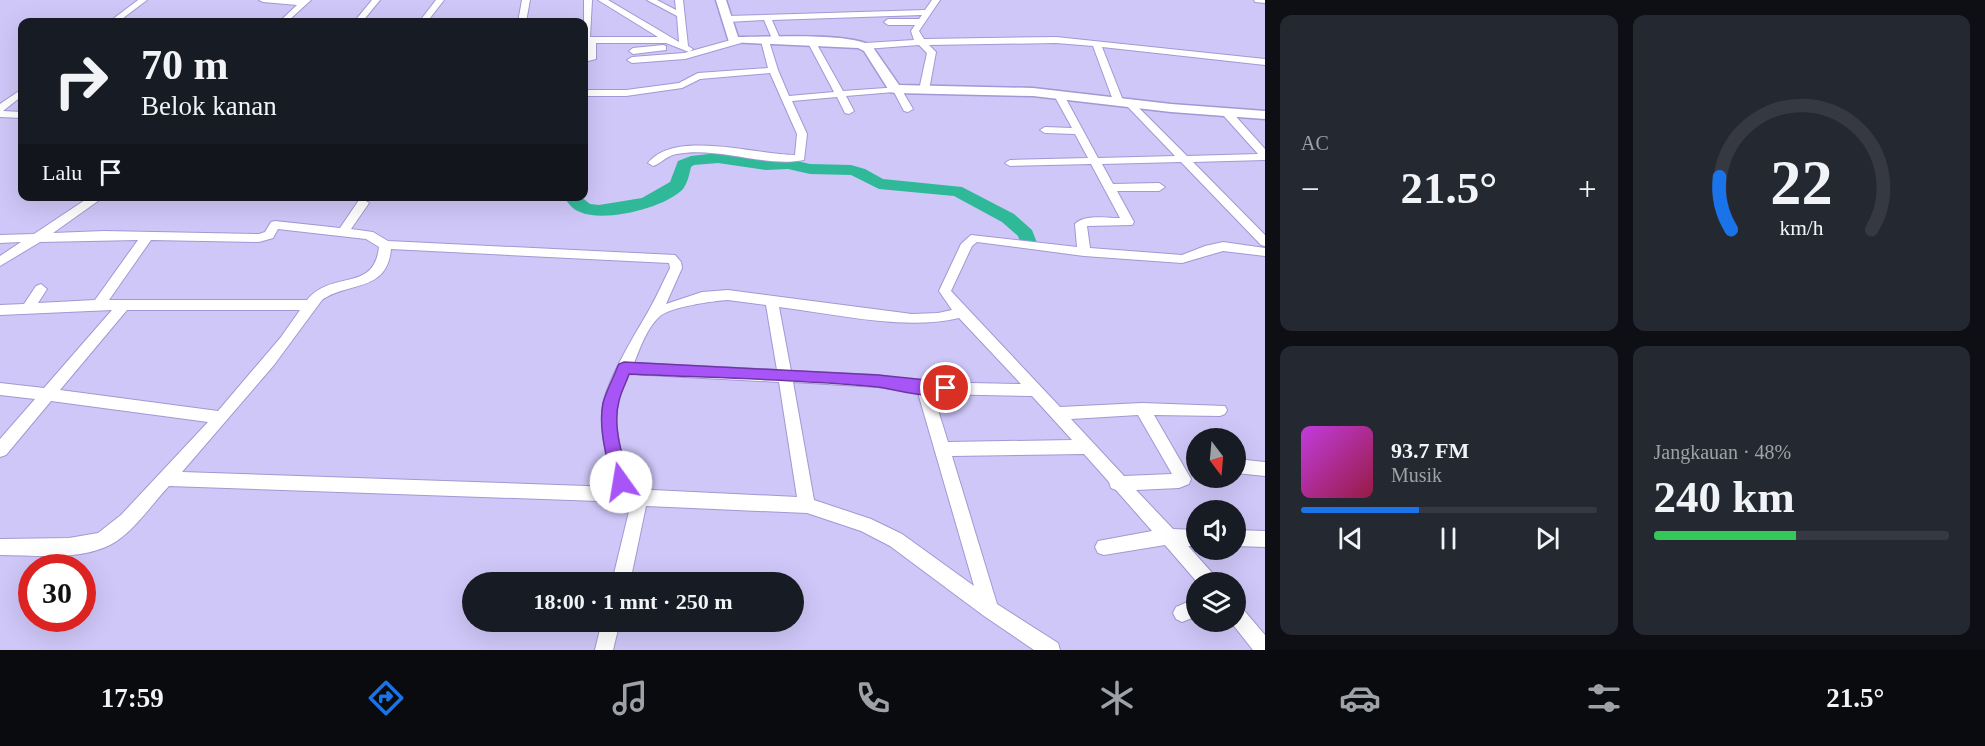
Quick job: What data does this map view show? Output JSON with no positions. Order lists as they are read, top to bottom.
{
  "north": "bottom",
  "page": {
    "tile": [
      "AC",
      ["Jangkauan · 48%", "240 km"]
    ],
    "turn": ["70 m", "Belok kanan"],
    "then": "Lalu",
    "heat": ["−", "21.5°", "+"],
    "song": ["93.7 FM", "Musik"],
    "limit": "30",
    "trip": "18:00 · 1 mnt · 250 m",
    "tabs": ["17:59", "21.5°"],
    "gauge": ["22", "km/h"]
  }
}
